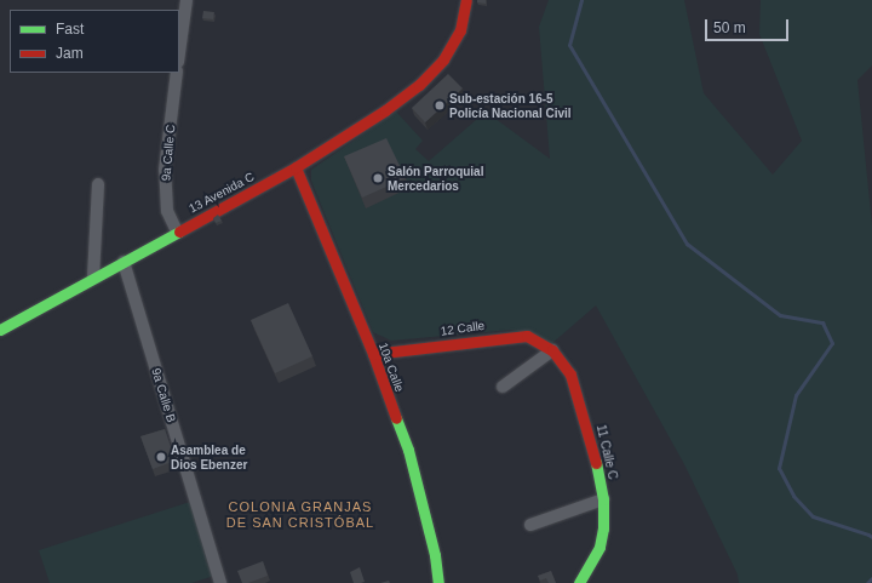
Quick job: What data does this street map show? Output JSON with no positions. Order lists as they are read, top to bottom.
{
  "streets": {
    "street": [
      "9a Calle C",
      "13 Avenida C",
      "12 Calle",
      "10a Calle",
      "9a Calle B",
      "11 Calle C"
    ]
  },
  "crossings": [
    ["9a Calle C", "13 Avenida C"],
    ["13 Avenida C", "10a Calle"],
    ["13 Avenida C", "9a Calle B"],
    ["12 Calle", "10a Calle"],
    ["12 Calle", "11 Calle C"]
  ],
  "districts": ["COLONIA GRANJAS DE SAN CRISTÓBAL"],
  "places": ["Sub-estación 16-5 Policía Nacional Civil", "Salón Parroquial Mercedarios", "Asamblea de Dios Ebenzer"],
  "legend": ["Fast", "Jam"],
  "scale_bar": "50 m"
}
